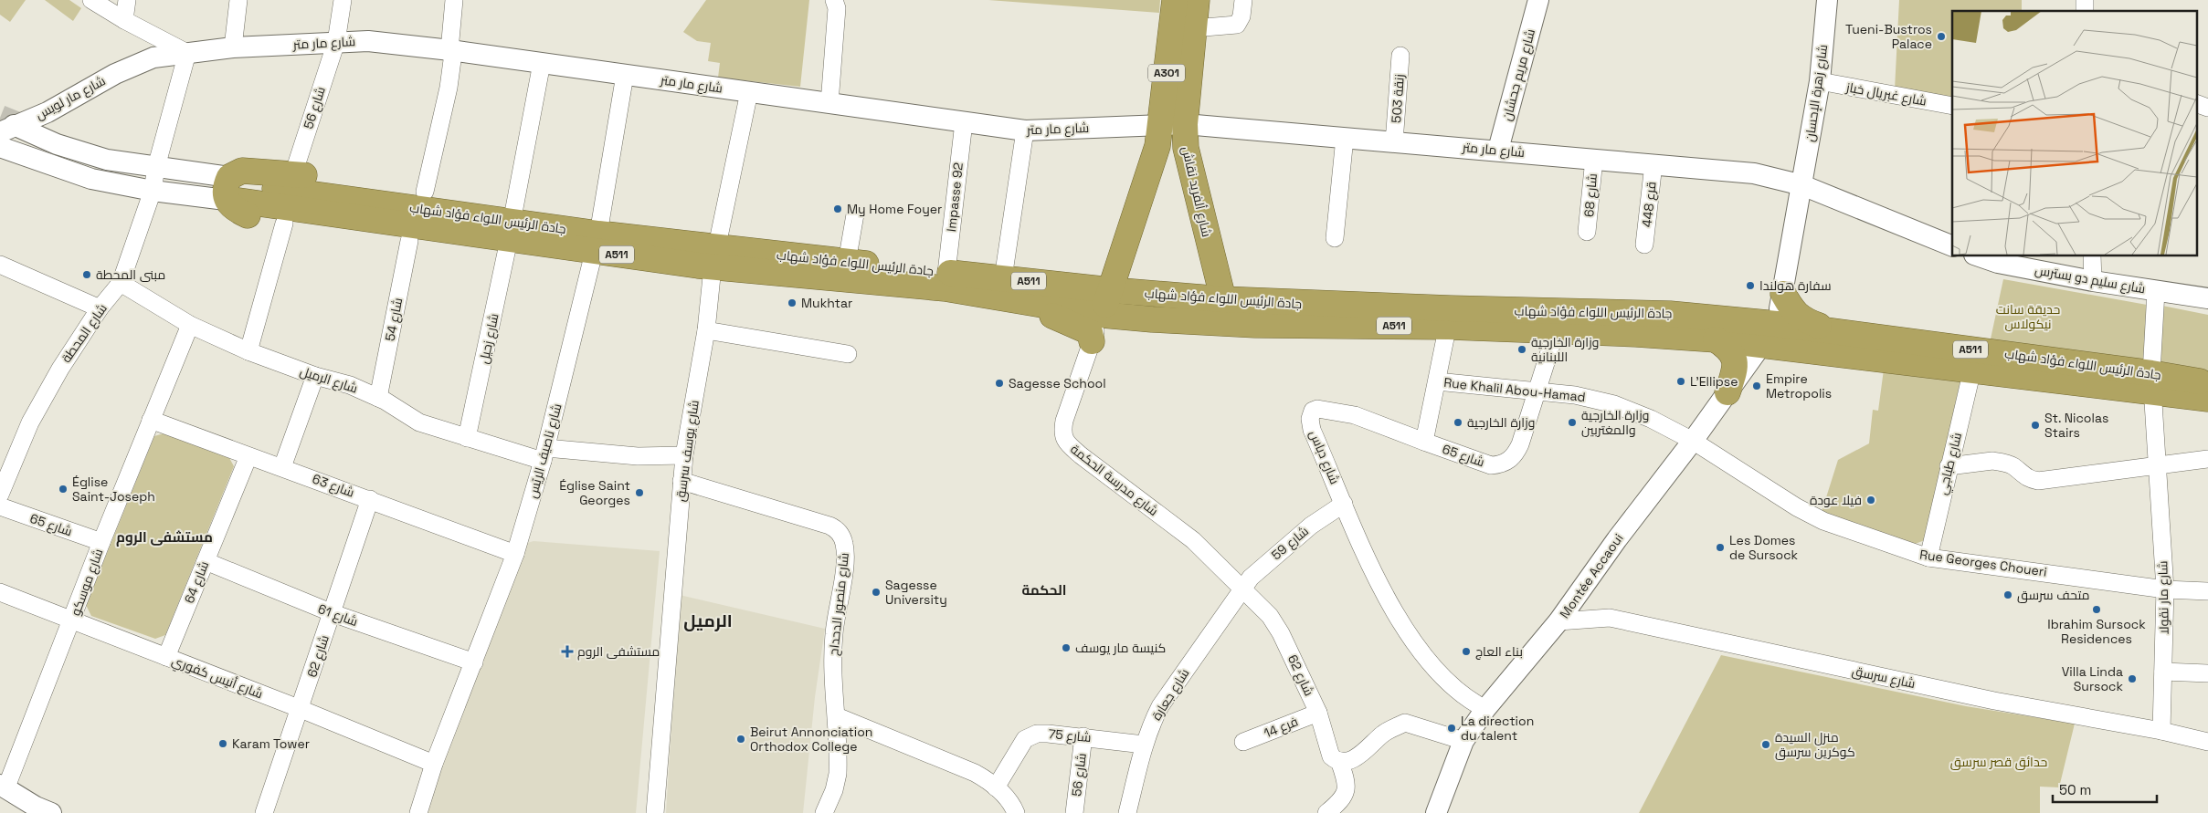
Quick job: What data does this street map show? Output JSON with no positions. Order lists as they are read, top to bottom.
{
  "streets": {
    "highway": [
      "A301",
      "شارع ألفريد نقاش",
      "جادة الرئيس اللواء فؤاد شهاب",
      "A511"
    ],
    "street": [
      "شارع مار متر",
      "شارع مريم جحشان",
      "شارع زهرة الإحسان",
      "شارع غبريال خباز",
      "شارع مار لويس",
      "زنقة 503",
      "شارع 56",
      "شارع 68",
      "Impasse 92",
      "قرع 448",
      "شارع سليم دو بسترس",
      "شارع 54",
      "شارع المحطة",
      "شارع زحيل",
      "شارع الرميل",
      "Rue Khalil Abou-Hamad",
      "شارع ناصيف الريّس",
      "شارع يوسف سرسق",
      "شارع 65",
      "شارع دباس",
      "شارع طباجي",
      "شارع مدرسة الحكمة",
      "شارع 63",
      "شارع 59",
      "Rue Georges Choueri",
      "Montée Accaoui",
      "شارع موسكو",
      "شارع 64",
      "شارع مار نقولا",
      "شارع منصور الدحداح",
      "شارع 61",
      "شارع 62",
      "شارع أنيس كفوري",
      "شارع سرسق",
      "شارع جعارة",
      "فرع 14",
      "شارع 75"
    ]
  },
  "crossings": [
    ["شارع مار متر", "A301"],
    ["شارع مار متر", "شارع مريم جحشان"],
    ["شارع مار متر", "شارع زهرة الإحسان"],
    ["شارع مار متر", "شارع مار لويس"],
    ["شارع مار متر", "زنقة 503"],
    ["شارع مار متر", "شارع 56"],
    ["شارع مار متر", "شارع ألفريد نقاش"],
    ["شارع مار متر", "شارع 68"],
    ["شارع مار متر", "Impasse 92"],
    ["شارع مار متر", "قرع 448"],
    ["شارع مار متر", "شارع المحطة"],
    ["شارع مار متر", "شارع زحيل"],
    ["شارع مار متر", "شارع ناصيف الريّس"],
    ["شارع مار متر", "شارع يوسف سرسق"],
    ["شارع زهرة الإحسان", "شارع غبريال خباز"],
    ["شارع مار لويس", "شارع المحطة"],
    ["شارع 56", "شارع 75"],
    ["شارع ألفريد نقاش", "جادة الرئيس اللواء فؤاد شهاب"],
    ["Impasse 92", "جادة الرئيس اللواء فؤاد شهاب"],
    ["جادة الرئيس اللواء فؤاد شهاب", "A511"],
    ["جادة الرئيس اللواء فؤاد شهاب", "شارع زحيل"],
    ["جادة الرئيس اللواء فؤاد شهاب", "شارع ناصيف الريّس"],
    ["جادة الرئيس اللواء فؤاد شهاب", "شارع يوسف سرسق"],
    ["جادة الرئيس اللواء فؤاد شهاب", "شارع طباجي"],
    ["جادة الرئيس اللواء فؤاد شهاب", "شارع مدرسة الحكمة"],
    ["جادة الرئيس اللواء فؤاد شهاب", "Montée Accaoui"],
    ["جادة الرئيس اللواء فؤاد شهاب", "شارع مار نقولا"],
    ["A511", "شارع مدرسة الحكمة"],
    ["شارع سليم دو بسترس", "شارع مار نقولا"],
    ["شارع 54", "شارع الرميل"],
    ["شارع المحطة", "شارع الرميل"],
    ["شارع زحيل", "شارع الرميل"],
    ["شارع الرميل", "شارع ناصيف الريّس"],
    ["شارع الرميل", "شارع يوسف سرسق"],
    ["شارع الرميل", "شارع موسكو"],
    ["Rue Khalil Abou-Hamad", "شارع 65"],
    ["Rue Khalil Abou-Hamad", "Rue Georges Choueri"],
    ["Rue Khalil Abou-Hamad", "Montée Accaoui"],
    ["شارع ناصيف الريّس", "شارع 63"],
    ["شارع ناصيف الريّس", "شارع 61"],
    ["شارع ناصيف الريّس", "شارع أنيس كفوري"],
    ["شارع يوسف سرسق", "شارع منصور الدحداح"],
    ["شارع 65", "شارع دباس"],
    ["شارع 65", "شارع موسكو"],
    ["شارع دباس", "شارع 59"],
    ["شارع دباس", "Montée Accaoui"],
    ["شارع طباجي", "Rue Georges Choueri"],
    ["شارع مدرسة الحكمة", "شارع 59"],
    ["شارع مدرسة الحكمة", "شارع 62"],
    ["شارع مدرسة الحكمة", "شارع جعارة"],
    ["شارع 63", "شارع موسكو"],
    ["شارع 63", "شارع 64"],
    ["شارع 63", "شارع 62"],
    ["شارع 59", "شارع 62"],
    ["شارع 59", "شارع جعارة"],
    ["Rue Georges Choueri", "Montée Accaoui"],
    ["Rue Georges Choueri", "شارع مار نقولا"],
    ["Montée Accaoui", "شارع سرسق"],
    ["شارع موسكو", "شارع أنيس كفوري"],
    ["شارع 64", "شارع 61"],
    ["شارع 64", "شارع أنيس كفوري"],
    ["شارع مار نقولا", "شارع سرسق"],
    ["شارع 61", "شارع 62"],
    ["شارع 62", "شارع أنيس كفوري"],
    ["شارع 62", "شارع جعارة"],
    ["شارع 62", "فرع 14"],
    ["شارع جعارة", "شارع 75"]
  ],
  "districts": ["مستشفى الروم", "الحكمة", "الرميل"],
  "parks": ["حديقة سانت نيكولاس", "حدائق قصر سرسق"],
  "places": {
    "other": [
      "Tueni-Bustros Palace",
      "My Home Foyer",
      "مبنى المحطة",
      "سفارة هولندا",
      "Mukhtar",
      "وزارة الخارجية اللبنانية",
      "L'Ellipse",
      "Sagesse School",
      "Empire Metropolis",
      "وزارة الخارجية",
      "وزارة الخارجية والمغتربين",
      "St. Nicolas Stairs",
      "Église Saint-Joseph",
      "Église Saint Georges",
      "فيلا عودة",
      "Les Domes de Sursock",
      "Sagesse University",
      "متحف سرسق",
      "Ibrahim Sursock Residences",
      "كنيسة مار يوسف",
      "بناء العاج",
      "Villa Linda Sursock",
      "La direction du talent",
      "Beirut Annonciation Orthodox College",
      "Karam Tower",
      "منزل السيدة كوكرين سرسق"
    ],
    "health": ["مستشفى الروم"]
  },
  "scale_bar": "50 m"
}
